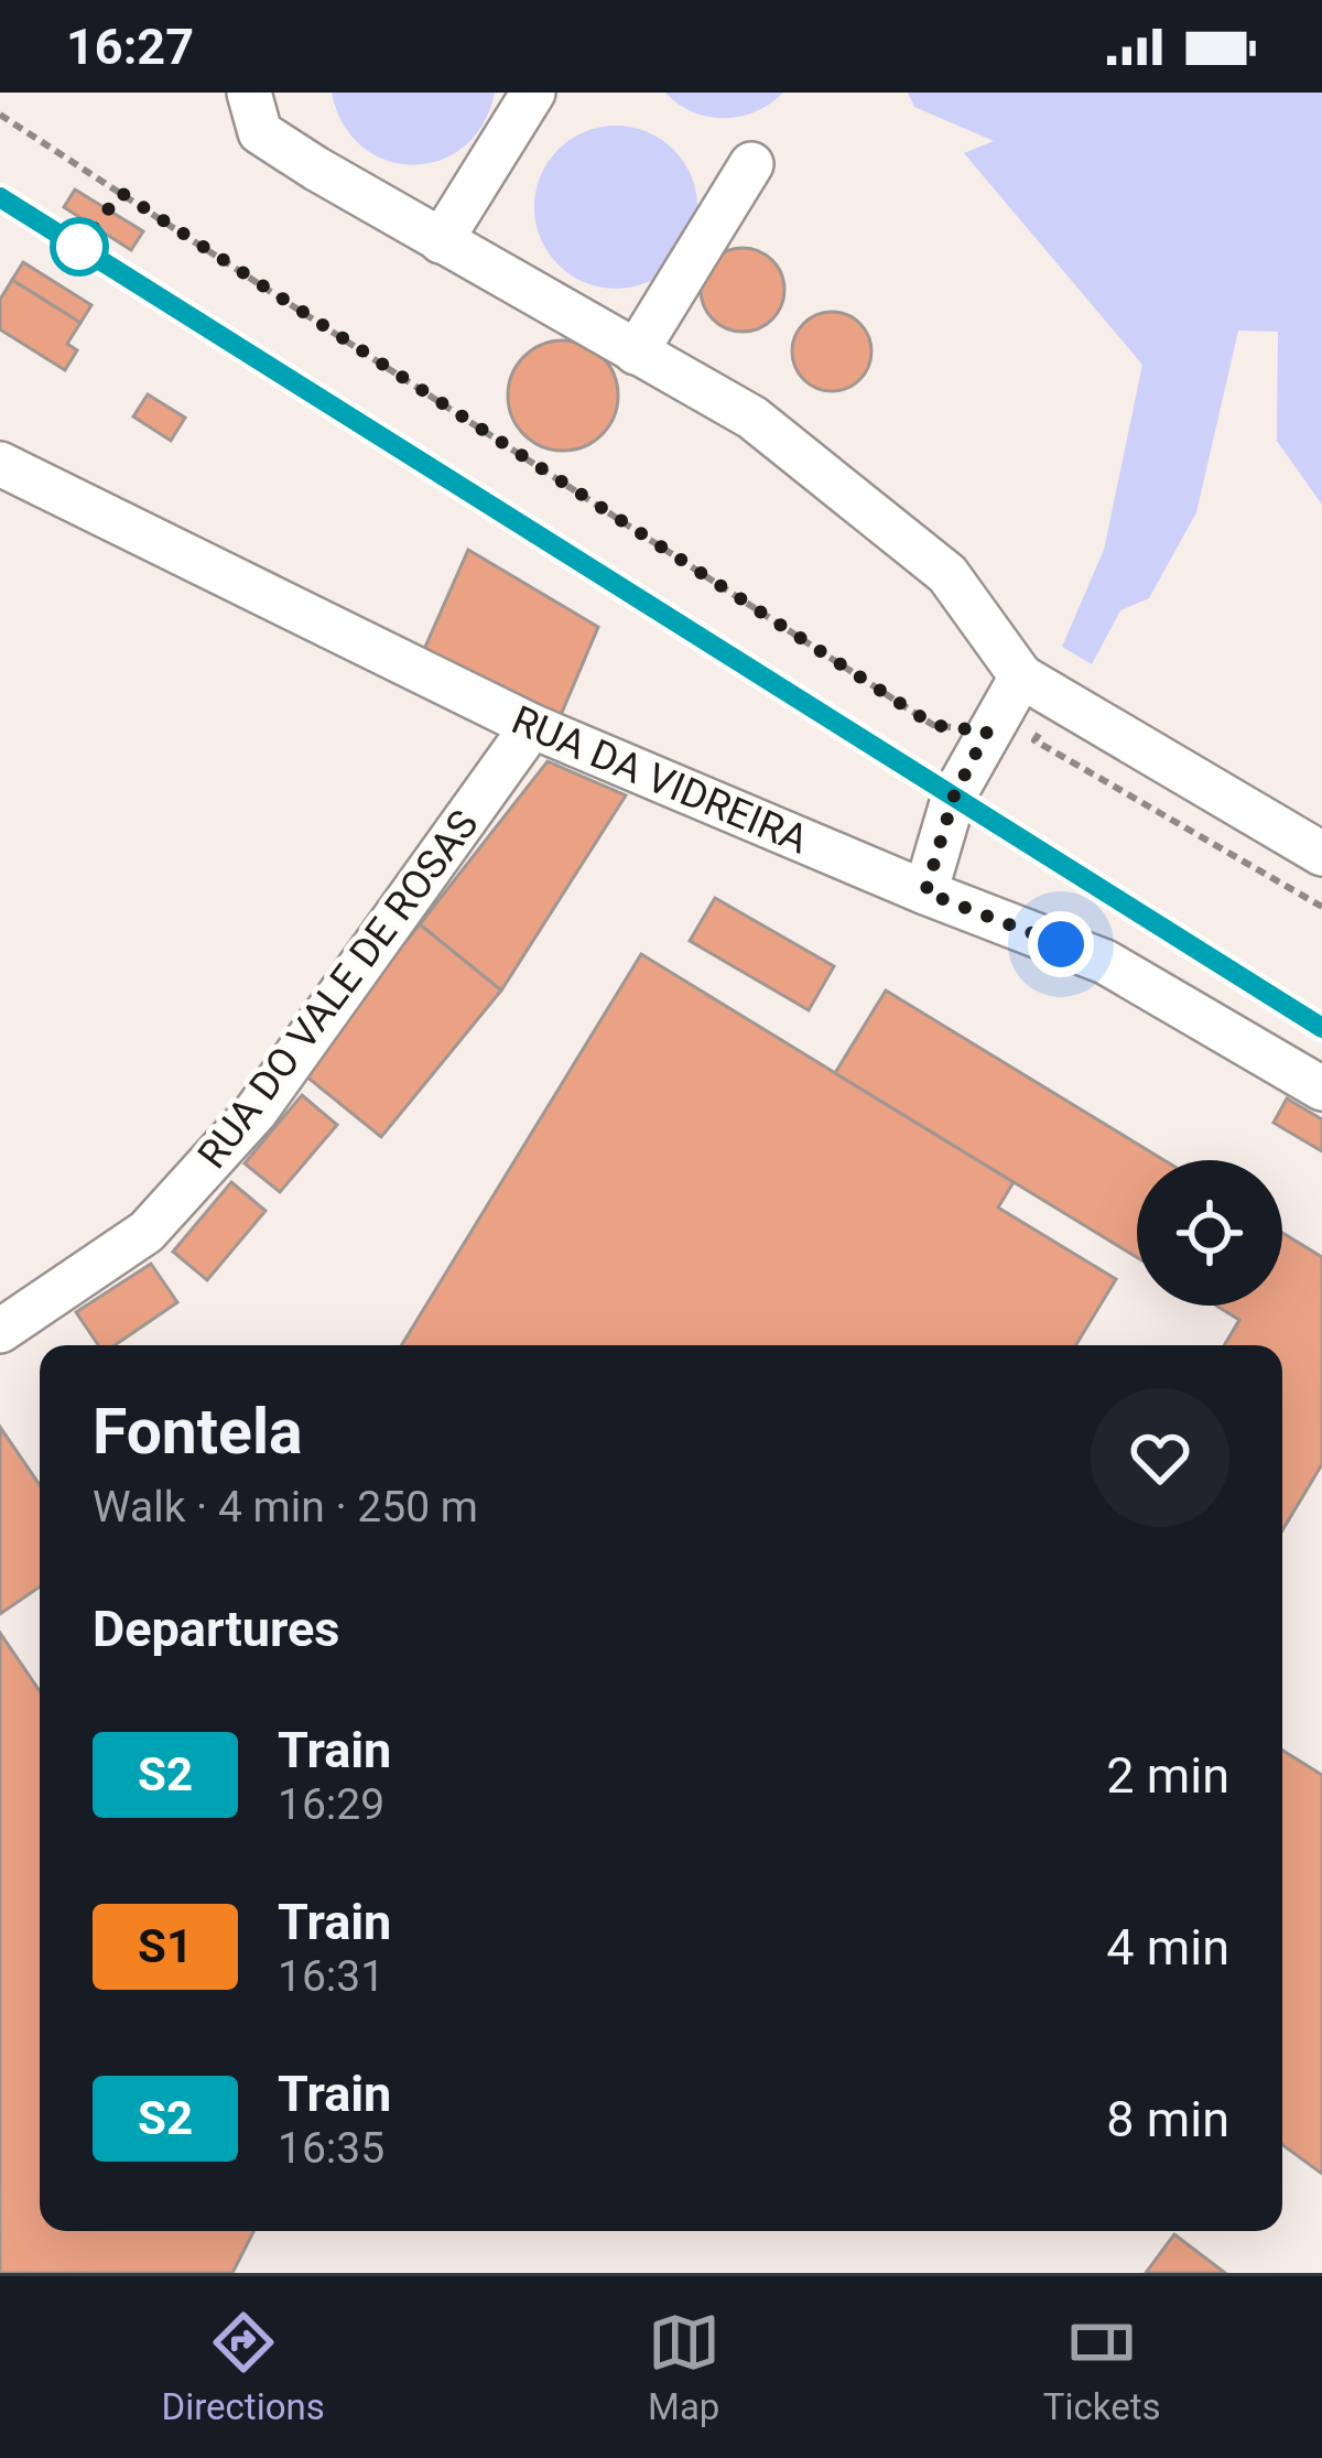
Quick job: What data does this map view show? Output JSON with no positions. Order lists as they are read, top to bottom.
{
  "streets": {
    "street": ["RUA DA VIDREIRA", "RUA DO VALE DE ROSAS"]
  },
  "crossings": [
    ["RUA DA VIDREIRA", "RUA DO VALE DE ROSAS"]
  ],
  "page": {
    "status": "16:27",
    "heading": [
      ["Fontela", "Walk · 4 min · 250 m"],
      "Departures"
    ],
    "list": [
      {
        "mark": "S2",
        "name": "Train",
        "note": "16:29",
        "value": "2 min"
      },
      {
        "mark": "S1",
        "name": "Train",
        "note": "16:31",
        "value": "4 min"
      },
      {
        "mark": "S2",
        "name": "Train",
        "note": "16:35",
        "value": "8 min"
      }
    ],
    "tabs": ["Directions", "Map", "Tickets"]
  }
}
